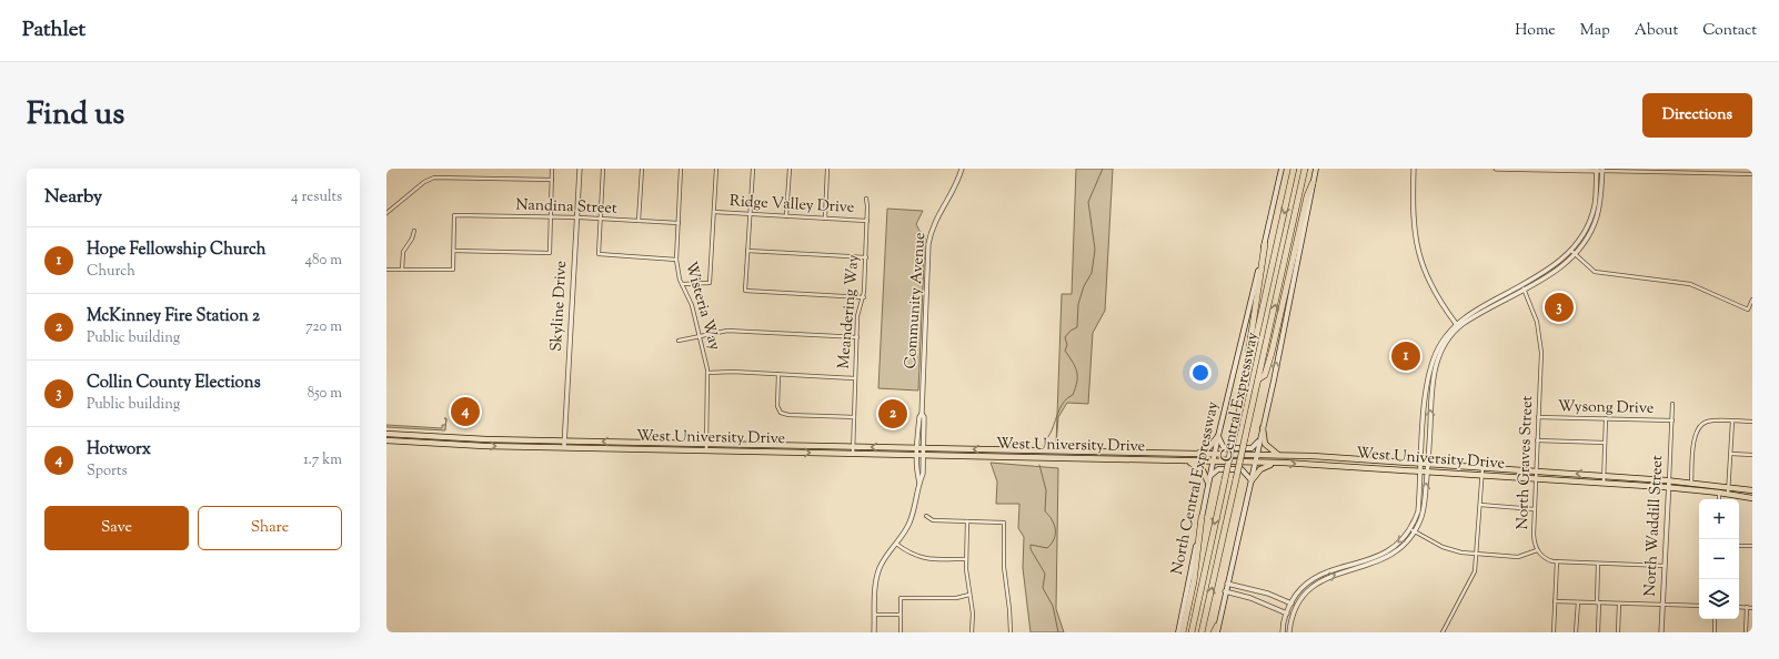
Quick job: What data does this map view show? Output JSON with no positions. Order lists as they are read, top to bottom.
{
  "streets": {
    "highway": ["Central Expressway", "West University Drive"],
    "main road": ["North Central Expressway"],
    "street": [
      "Ridge Valley Drive",
      "Nandina Street",
      "Community Avenue",
      "Skyline Drive",
      "Wisteria Way",
      "Meandering Way",
      "Wysong Drive",
      "North Graves Street",
      "North Waddill Street"
    ]
  },
  "crossings": [
    ["Ridge Valley Drive", "Meandering Way"],
    ["Nandina Street", "Skyline Drive"],
    ["Nandina Street", "Wisteria Way"],
    ["Community Avenue", "West University Drive"],
    ["Skyline Drive", "West University Drive"],
    ["Wisteria Way", "West University Drive"],
    ["Meandering Way", "West University Drive"],
    ["Wysong Drive", "North Graves Street"],
    ["Wysong Drive", "North Waddill Street"],
    ["West University Drive", "North Graves Street"],
    ["West University Drive", "North Central Expressway"],
    ["West University Drive", "North Waddill Street"]
  ],
  "page": {
    "header": "Pathlet",
    "nav": [
      "Home",
      "Map",
      "About",
      "Contact"
    ],
    "title": "Find us",
    "buttons": [
      "Directions",
      ["Save", "Share"]
    ],
    "heading": ["Nearby", "4 results"],
    "list": [
      {
        "mark": "1",
        "name": "Hope Fellowship Church",
        "note": "Church",
        "value": "480 m"
      },
      {
        "mark": "2",
        "name": "McKinney Fire Station 2",
        "note": "Public building",
        "value": "720 m"
      },
      {
        "mark": "3",
        "name": "Collin County Elections",
        "note": "Public building",
        "value": "850 m"
      },
      {
        "mark": "4",
        "name": "Hotworx",
        "note": "Sports",
        "value": "1.7 km"
      }
    ],
    "pins": [
      "3",
      "1",
      "4",
      "2"
    ],
    "map_buttons": ["+", "−"]
  }
}
